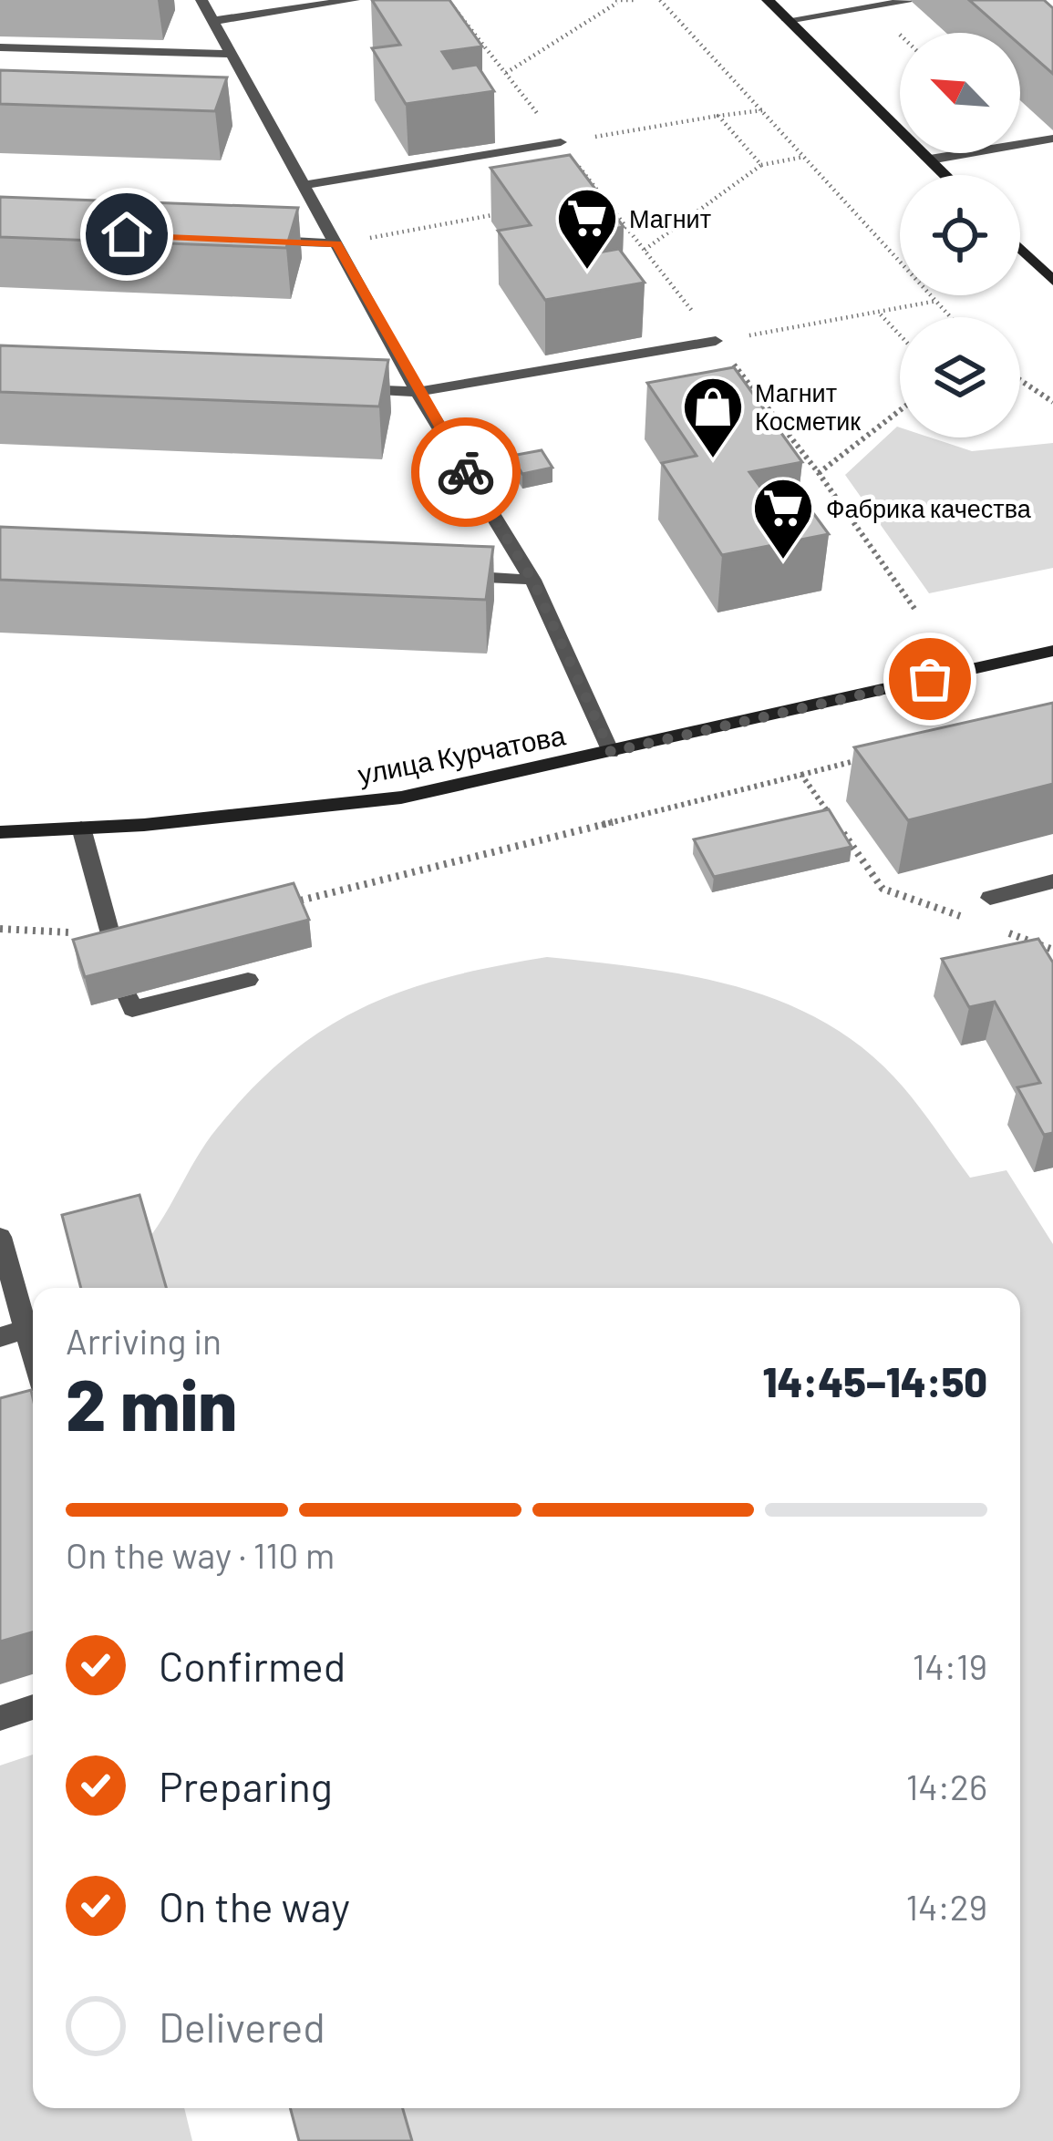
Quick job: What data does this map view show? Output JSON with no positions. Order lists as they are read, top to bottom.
{
  "streets": {
    "street": ["улица Курчатова"]
  },
  "places": {
    "supermarket": ["Магнит", "Фабрика качества"],
    "shop": ["Магнит Косметик"]
  },
  "north": "top left",
  "page": {
    "heading": ["2 min", "Arriving in", "14:45–14:50"],
    "bar": "On the way · 110 m",
    "list": [
      ["Confirmed", "14:19"],
      ["Preparing", "14:26"],
      ["On the way", "14:29"],
      "Delivered"
    ]
  }
}
